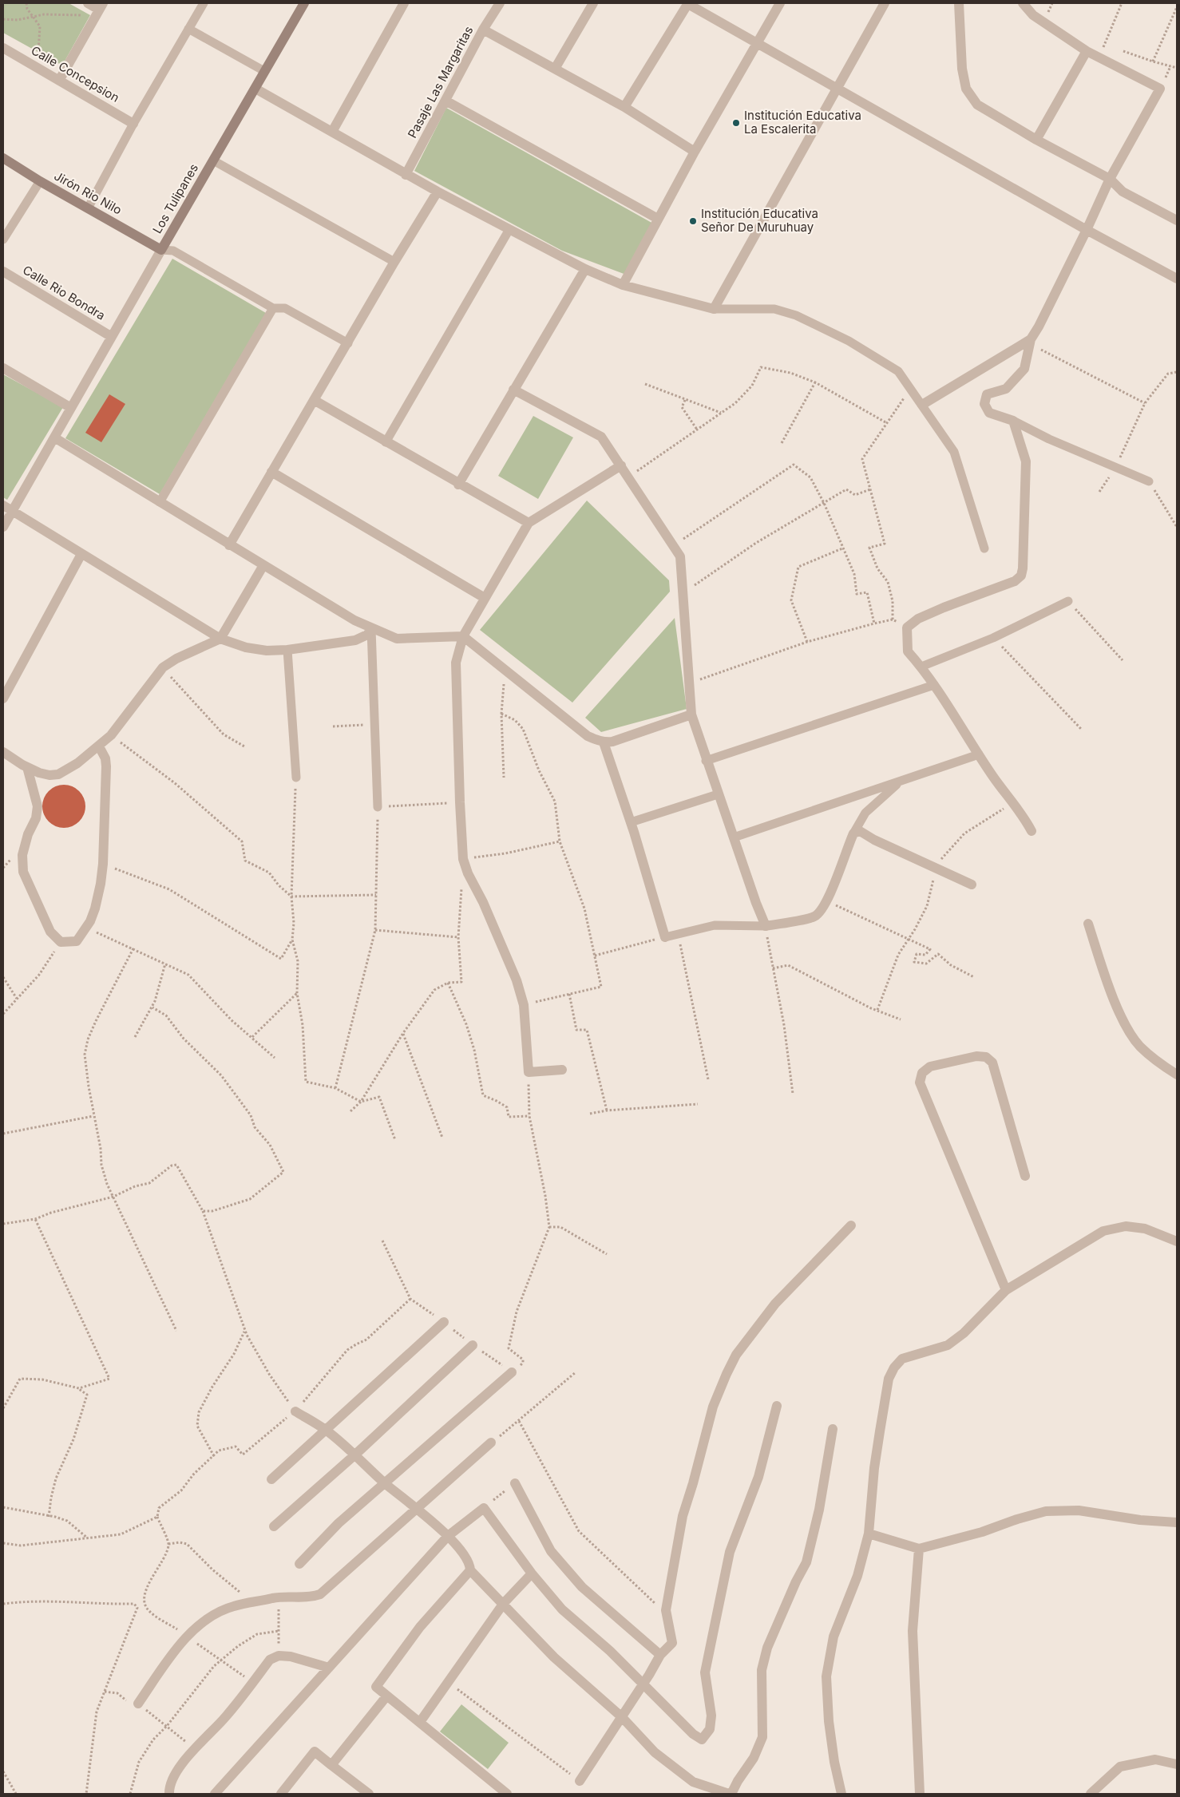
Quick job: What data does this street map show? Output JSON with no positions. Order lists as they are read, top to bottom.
{
  "streets": {
    "street": [
      "Calle Concepsion",
      "Pasaje Las Margaritas",
      "Jirón Rio Nilo",
      "Los Tulipanes",
      "Calle Rio Bondra"
    ]
  },
  "crossings": [
    ["Jirón Rio Nilo", "Los Tulipanes"],
    ["Los Tulipanes", "Calle Rio Bondra"]
  ],
  "places": ["Institución Educativa La Escalerita", "Institución Educativa Señor De Muruhuay"]
}
